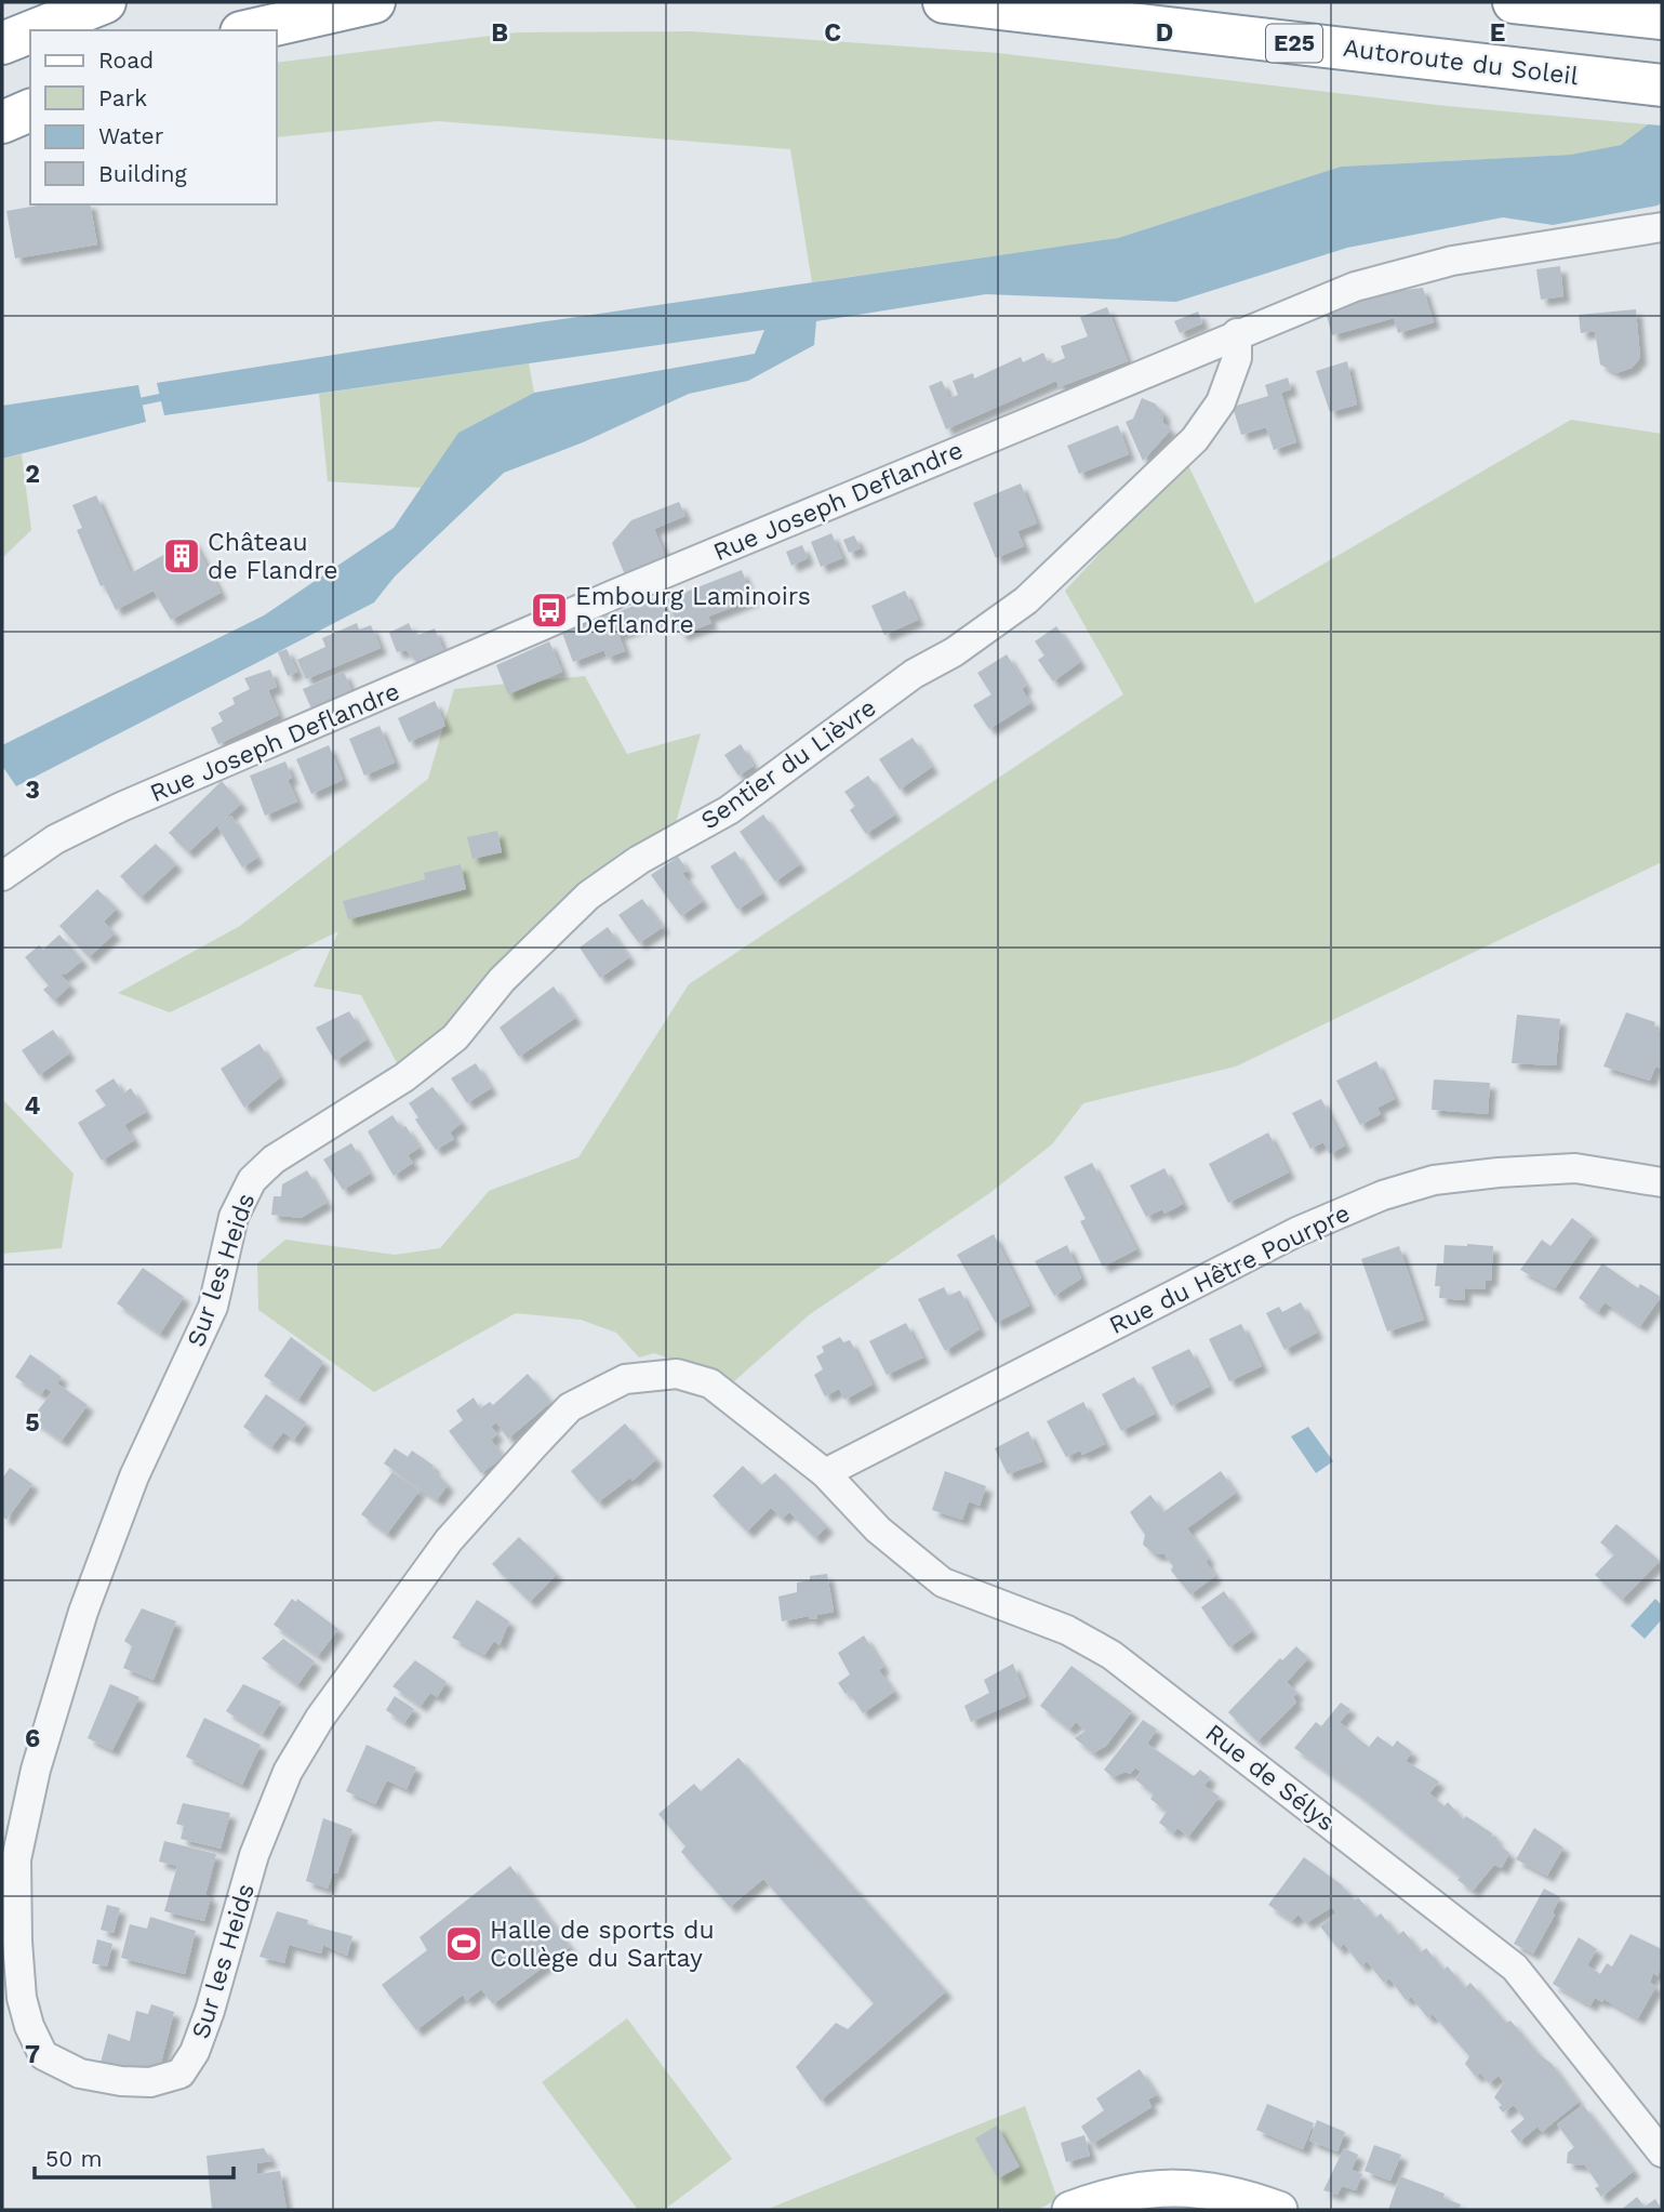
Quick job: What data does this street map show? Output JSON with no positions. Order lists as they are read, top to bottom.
{
  "streets": {
    "highway": ["E25", "Autoroute du Soleil"],
    "street": [
      "Rue Joseph Deflandre",
      "Sentier du Lièvre",
      "Rue du Hêtre Pourpre",
      "Sur les Heids",
      "Rue de Sélys"
    ]
  },
  "crossings": [
    ["Rue Joseph Deflandre", "Sentier du Lièvre"],
    ["Sentier du Lièvre", "Sur les Heids"],
    ["Rue du Hêtre Pourpre", "Sur les Heids"],
    ["Rue du Hêtre Pourpre", "Rue de Sélys"],
    ["Sur les Heids", "Rue de Sélys"]
  ],
  "places": {
    "building": ["Château de Flandre"],
    "bus stop": ["Embourg Laminoirs Deflandre"],
    "sports": ["Halle de sports du Collège du Sartay"]
  },
  "legend": [
    "Road",
    "Park",
    "Water",
    "Building"
  ],
  "scale_bar": "50 m",
  "grid": {
    "columns": [
      "B",
      "C",
      "D",
      "E"
    ],
    "rows": [
      "2",
      "3",
      "4",
      "5",
      "6",
      "7"
    ]
  }
}
